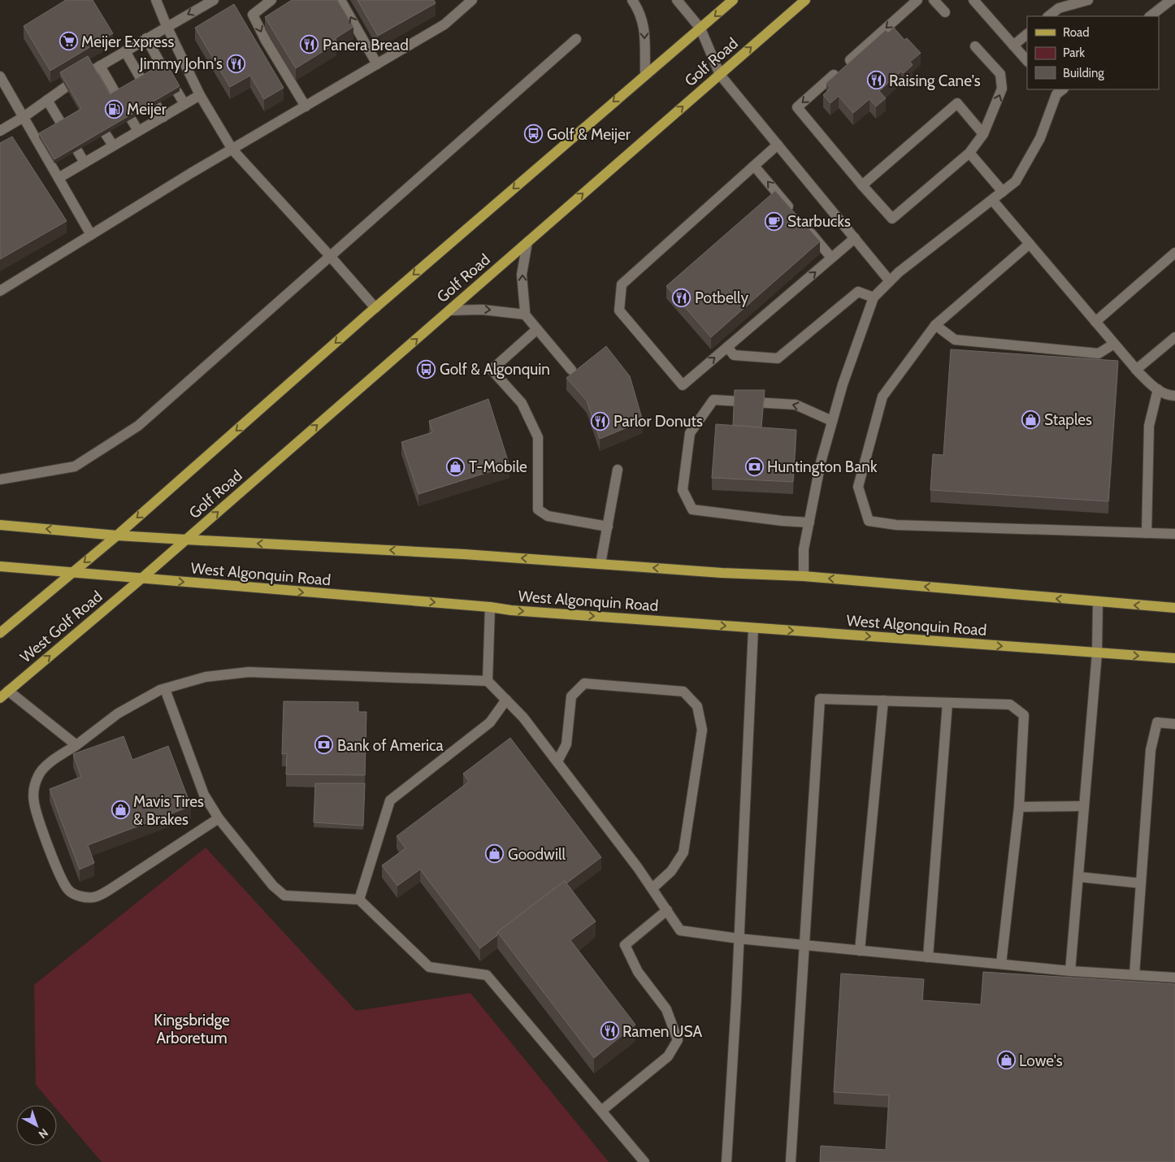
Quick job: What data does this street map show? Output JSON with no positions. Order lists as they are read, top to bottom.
{
  "streets": {
    "main road": ["Golf Road", "West Algonquin Road", "West Golf Road"]
  },
  "crossings": [
    ["Golf Road", "West Algonquin Road"],
    ["Golf Road", "West Golf Road"],
    ["West Algonquin Road", "West Golf Road"]
  ],
  "parks": ["Kingsbridge Arboretum"],
  "places": {
    "supermarket": ["Meijer Express"],
    "restaurant": [
      "Panera Bread",
      "Jimmy John's",
      "Raising Cane's",
      "Potbelly",
      "Parlor Donuts",
      "Ramen USA"
    ],
    "fuel station": ["Meijer"],
    "bus stop": ["Golf & Meijer", "Golf & Algonquin"],
    "cafe": ["Starbucks"],
    "shop": [
      "Staples",
      "T-Mobile",
      "Mavis Tires & Brakes",
      "Goodwill",
      "Lowe's"
    ],
    "bank": ["Huntington Bank", "Bank of America"]
  },
  "legend": ["Road", "Park", "Building"],
  "north": "bottom right"
}
